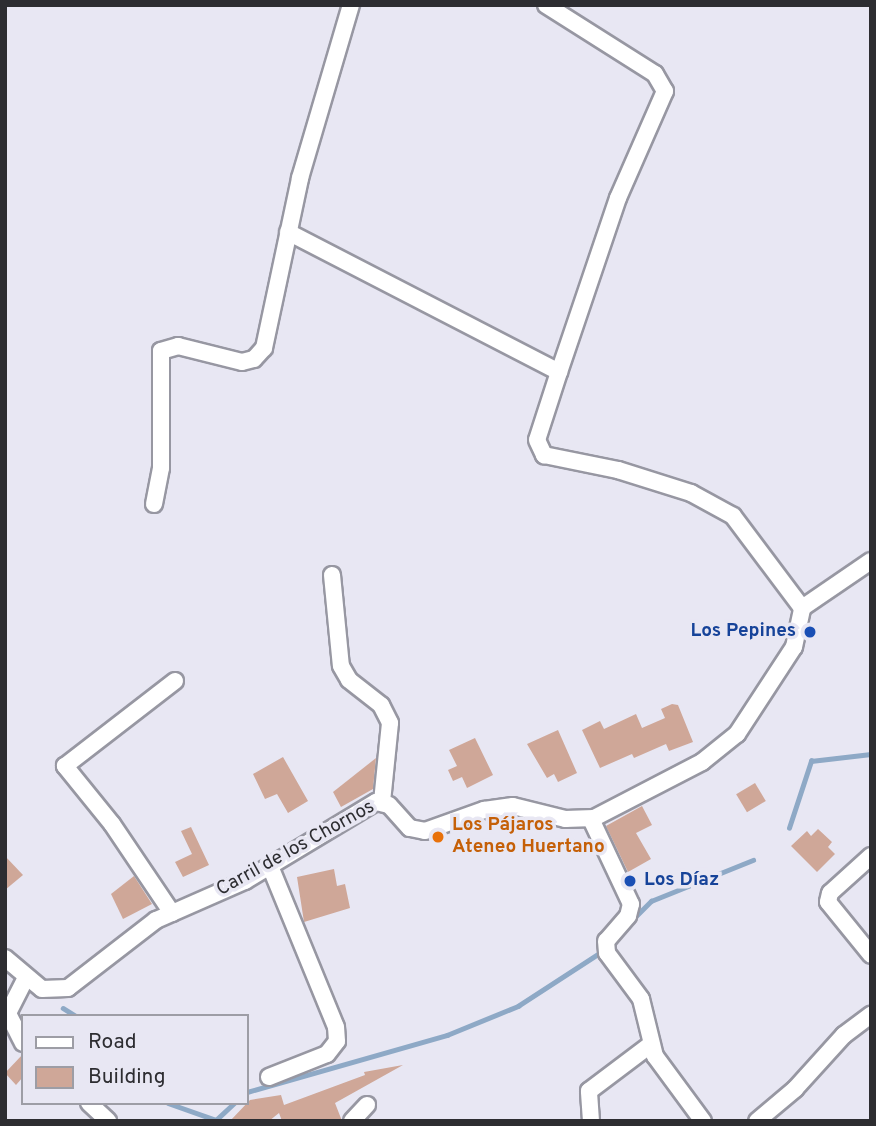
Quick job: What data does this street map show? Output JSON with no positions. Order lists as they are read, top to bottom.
{
  "streets": {
    "street": ["Carril de los Chornos"]
  },
  "places": ["Los Pepines", "Los Pájaros Ateneo Huertano", "Los Díaz"],
  "legend": ["Road", "Building"]
}
